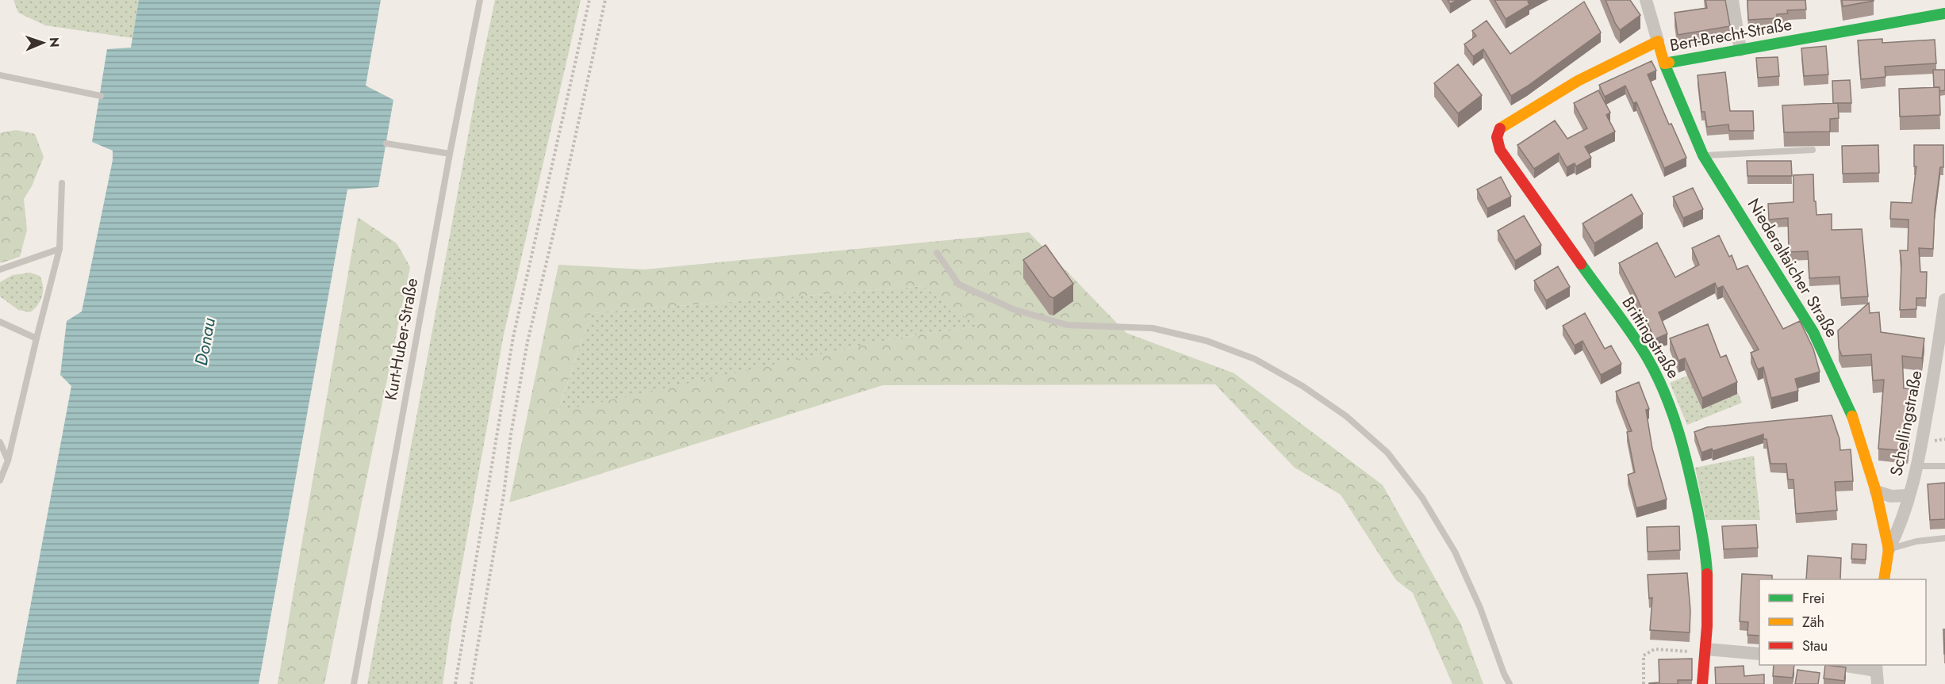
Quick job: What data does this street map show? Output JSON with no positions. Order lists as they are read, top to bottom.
{
  "streets": {
    "street": [
      "Bert-Brecht-Straße",
      "Niederaltaicher Straße",
      "Brittingstraße",
      "Schellingstraße"
    ],
    "lane": ["Kurt-Huber-Straße"]
  },
  "crossings": [
    ["Bert-Brecht-Straße", "Niederaltaicher Straße"],
    ["Bert-Brecht-Straße", "Brittingstraße"],
    ["Niederaltaicher Straße", "Schellingstraße"]
  ],
  "water": ["Donau"],
  "legend": ["Frei", "Zäh", "Stau"],
  "north": "right"
}
